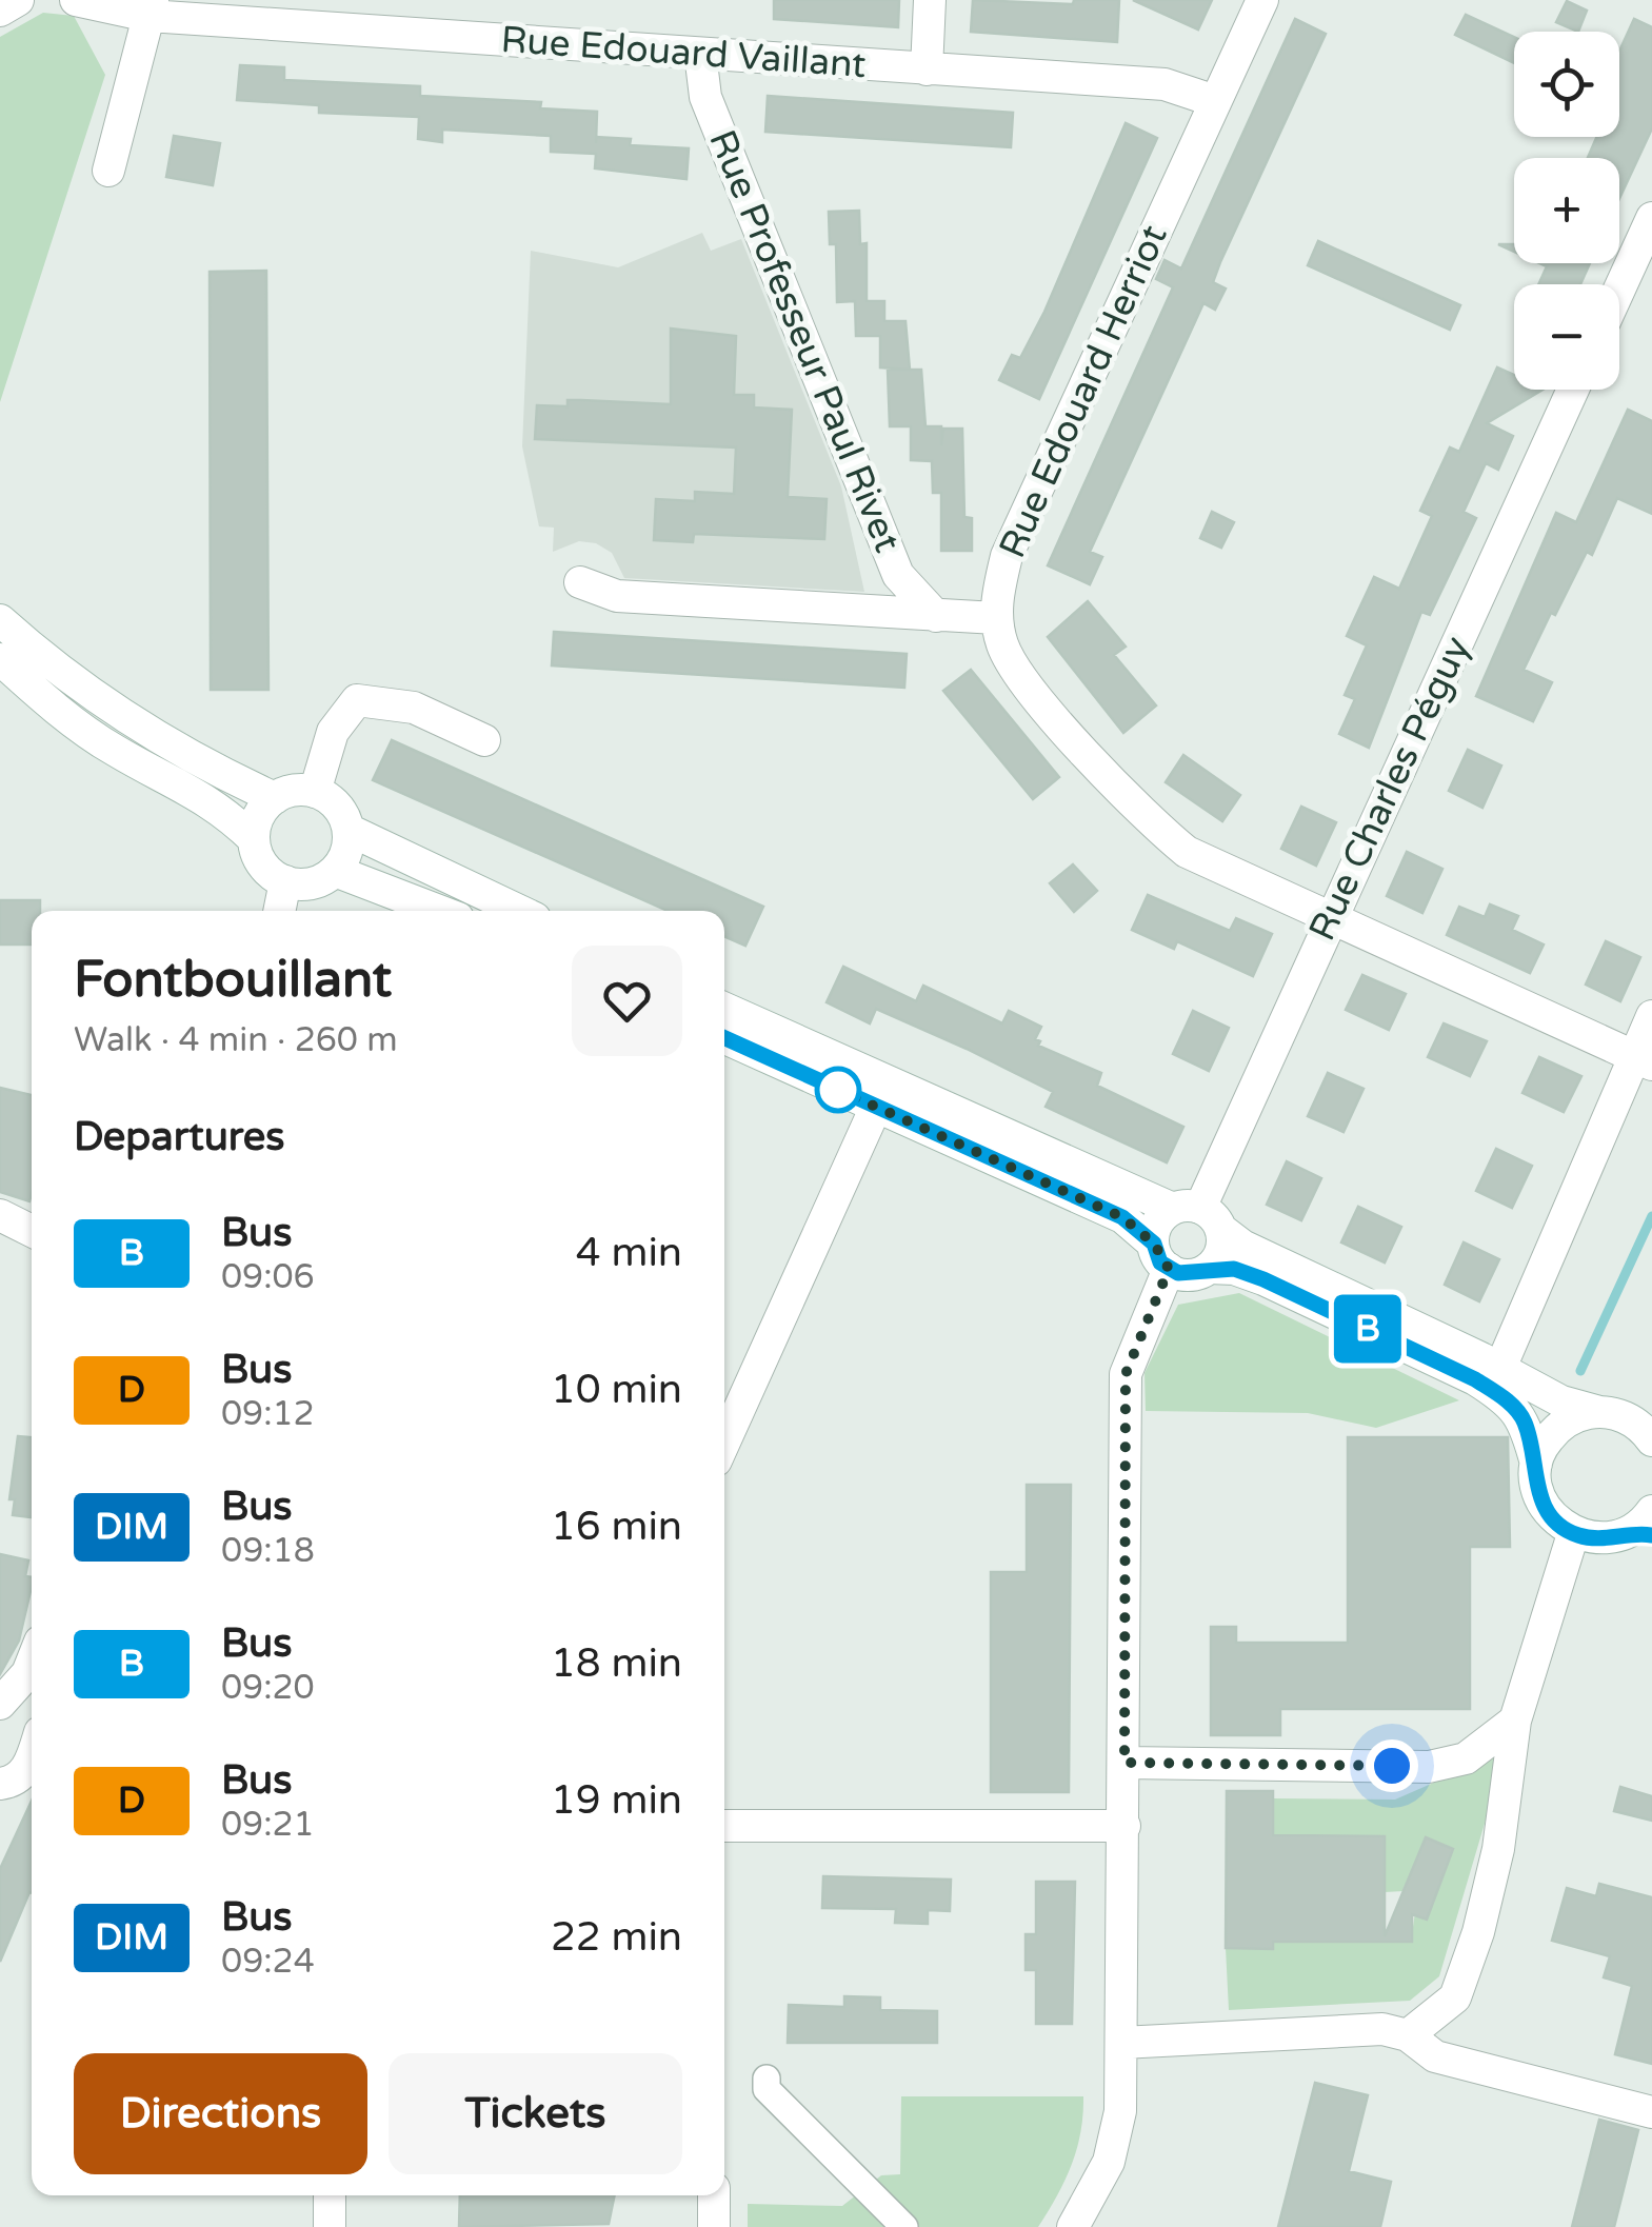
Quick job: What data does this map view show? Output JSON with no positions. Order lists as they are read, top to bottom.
{
  "streets": {
    "street": [
      "Rue Edouard Vaillant",
      "Rue Professeur Paul Rivet",
      "Rue Edouard Herriot",
      "Rue Charles Péguy"
    ]
  },
  "crossings": [
    ["Rue Edouard Vaillant", "Rue Professeur Paul Rivet"],
    ["Rue Edouard Vaillant", "Rue Edouard Herriot"]
  ],
  "lines": ["bus line B"],
  "page": {
    "on_map": "B",
    "map_buttons": ["+", "−"],
    "heading": [
      ["Fontbouillant", "Walk · 4 min · 260 m"],
      "Departures"
    ],
    "list": [
      {
        "mark": "B",
        "name": "Bus",
        "note": "09:06",
        "value": "4 min"
      },
      {
        "mark": "D",
        "name": "Bus",
        "note": "09:12",
        "value": "10 min"
      },
      {
        "mark": "DIM",
        "name": "Bus",
        "note": "09:18",
        "value": "16 min"
      },
      {
        "mark": "B",
        "name": "Bus",
        "note": "09:20",
        "value": "18 min"
      },
      {
        "mark": "D",
        "name": "Bus",
        "note": "09:21",
        "value": "19 min"
      },
      {
        "mark": "DIM",
        "name": "Bus",
        "note": "09:24",
        "value": "22 min"
      }
    ],
    "buttons": ["Directions", "Tickets"]
  }
}
